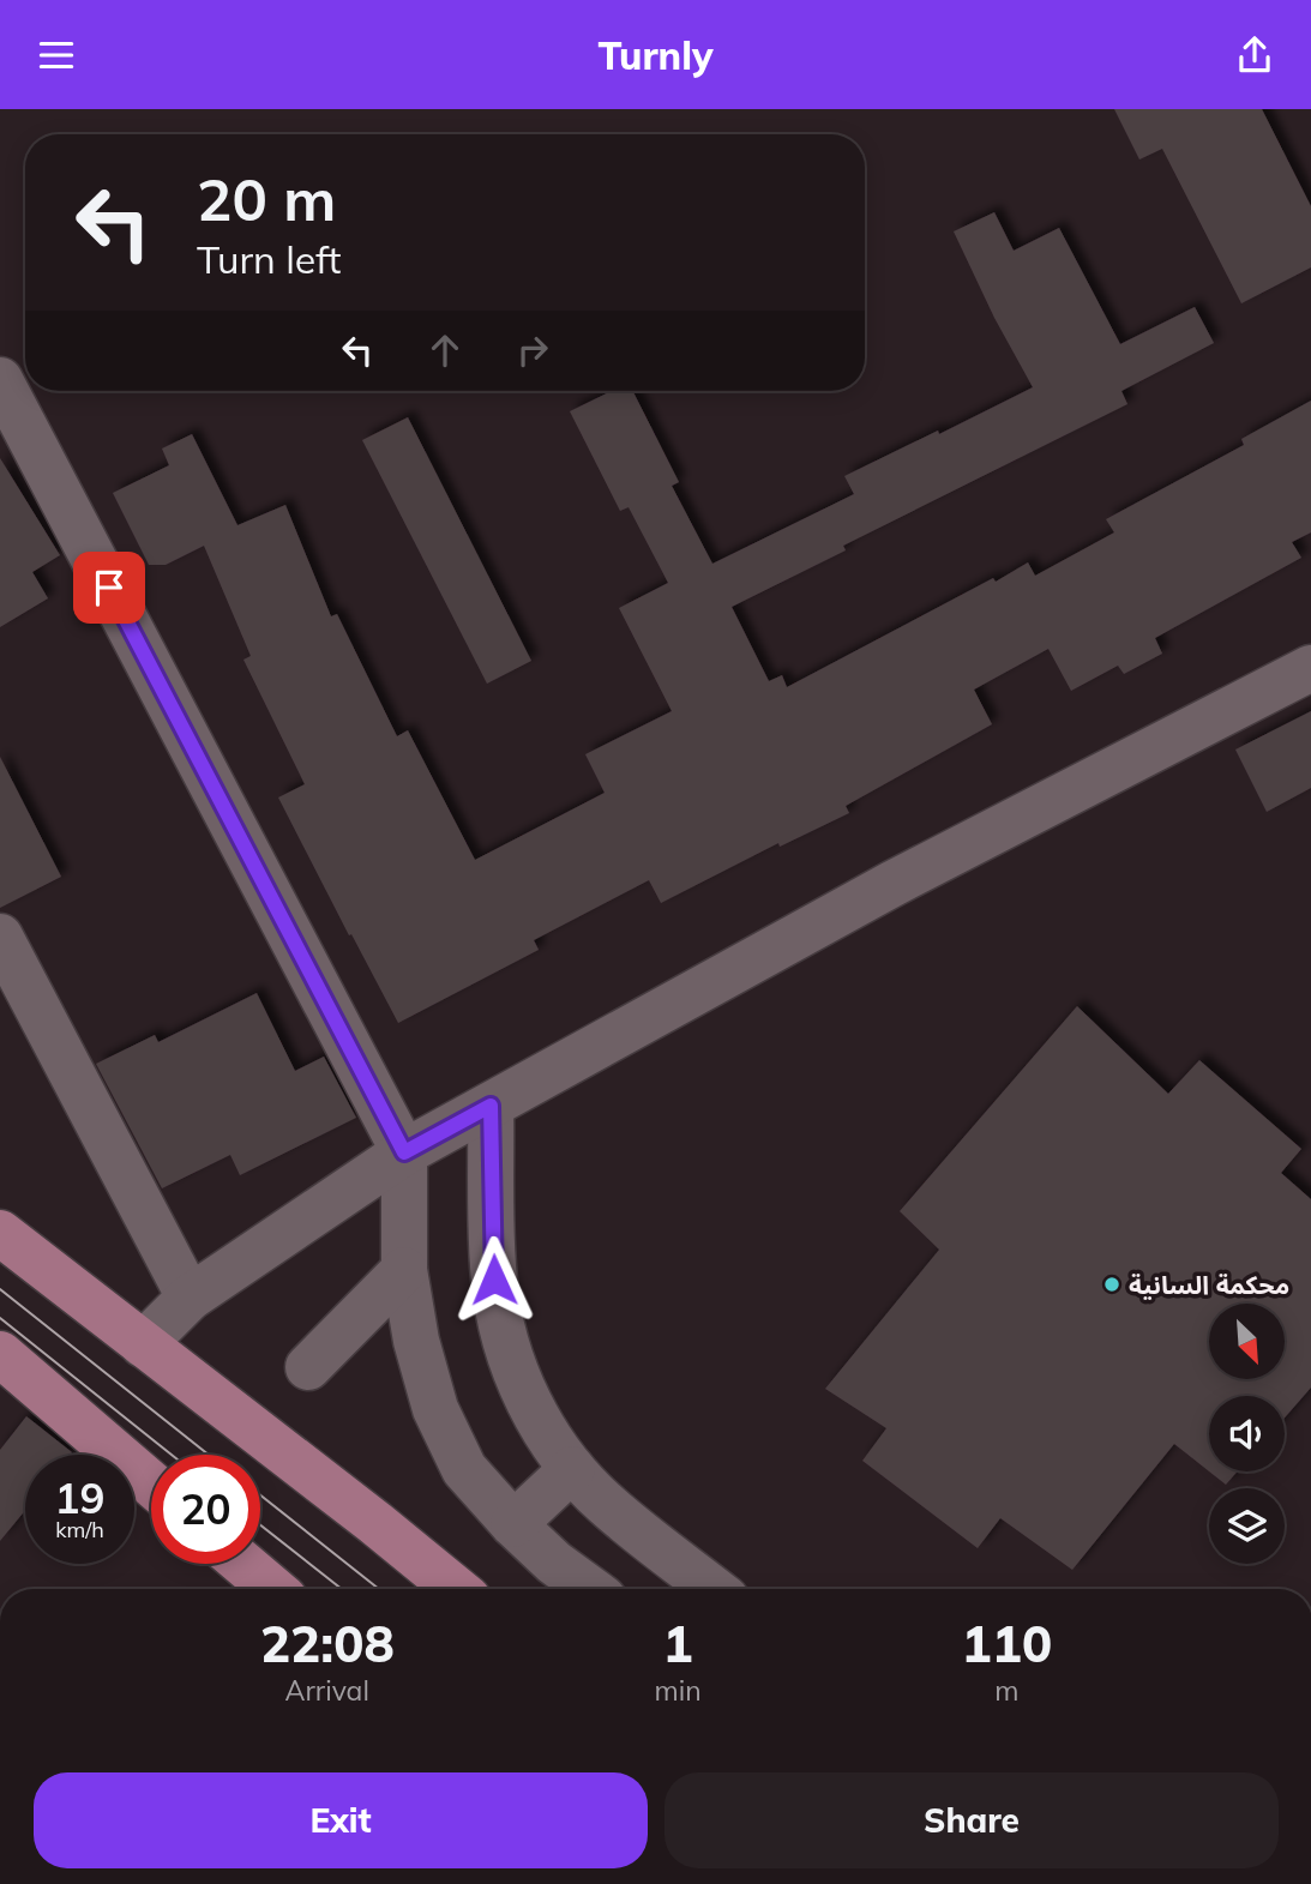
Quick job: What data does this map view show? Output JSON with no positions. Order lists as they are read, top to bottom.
{
  "places": ["محكمة السانية"],
  "north": "bottom right",
  "page": {
    "header": "Turnly",
    "turn": ["20 m", "Turn left"],
    "speed": "19 km/h",
    "limit": "20",
    "eta": [
      "22:08",
      "Arrival",
      "1",
      "min",
      "110",
      "m"
    ],
    "buttons": ["Exit", "Share"]
  }
}
